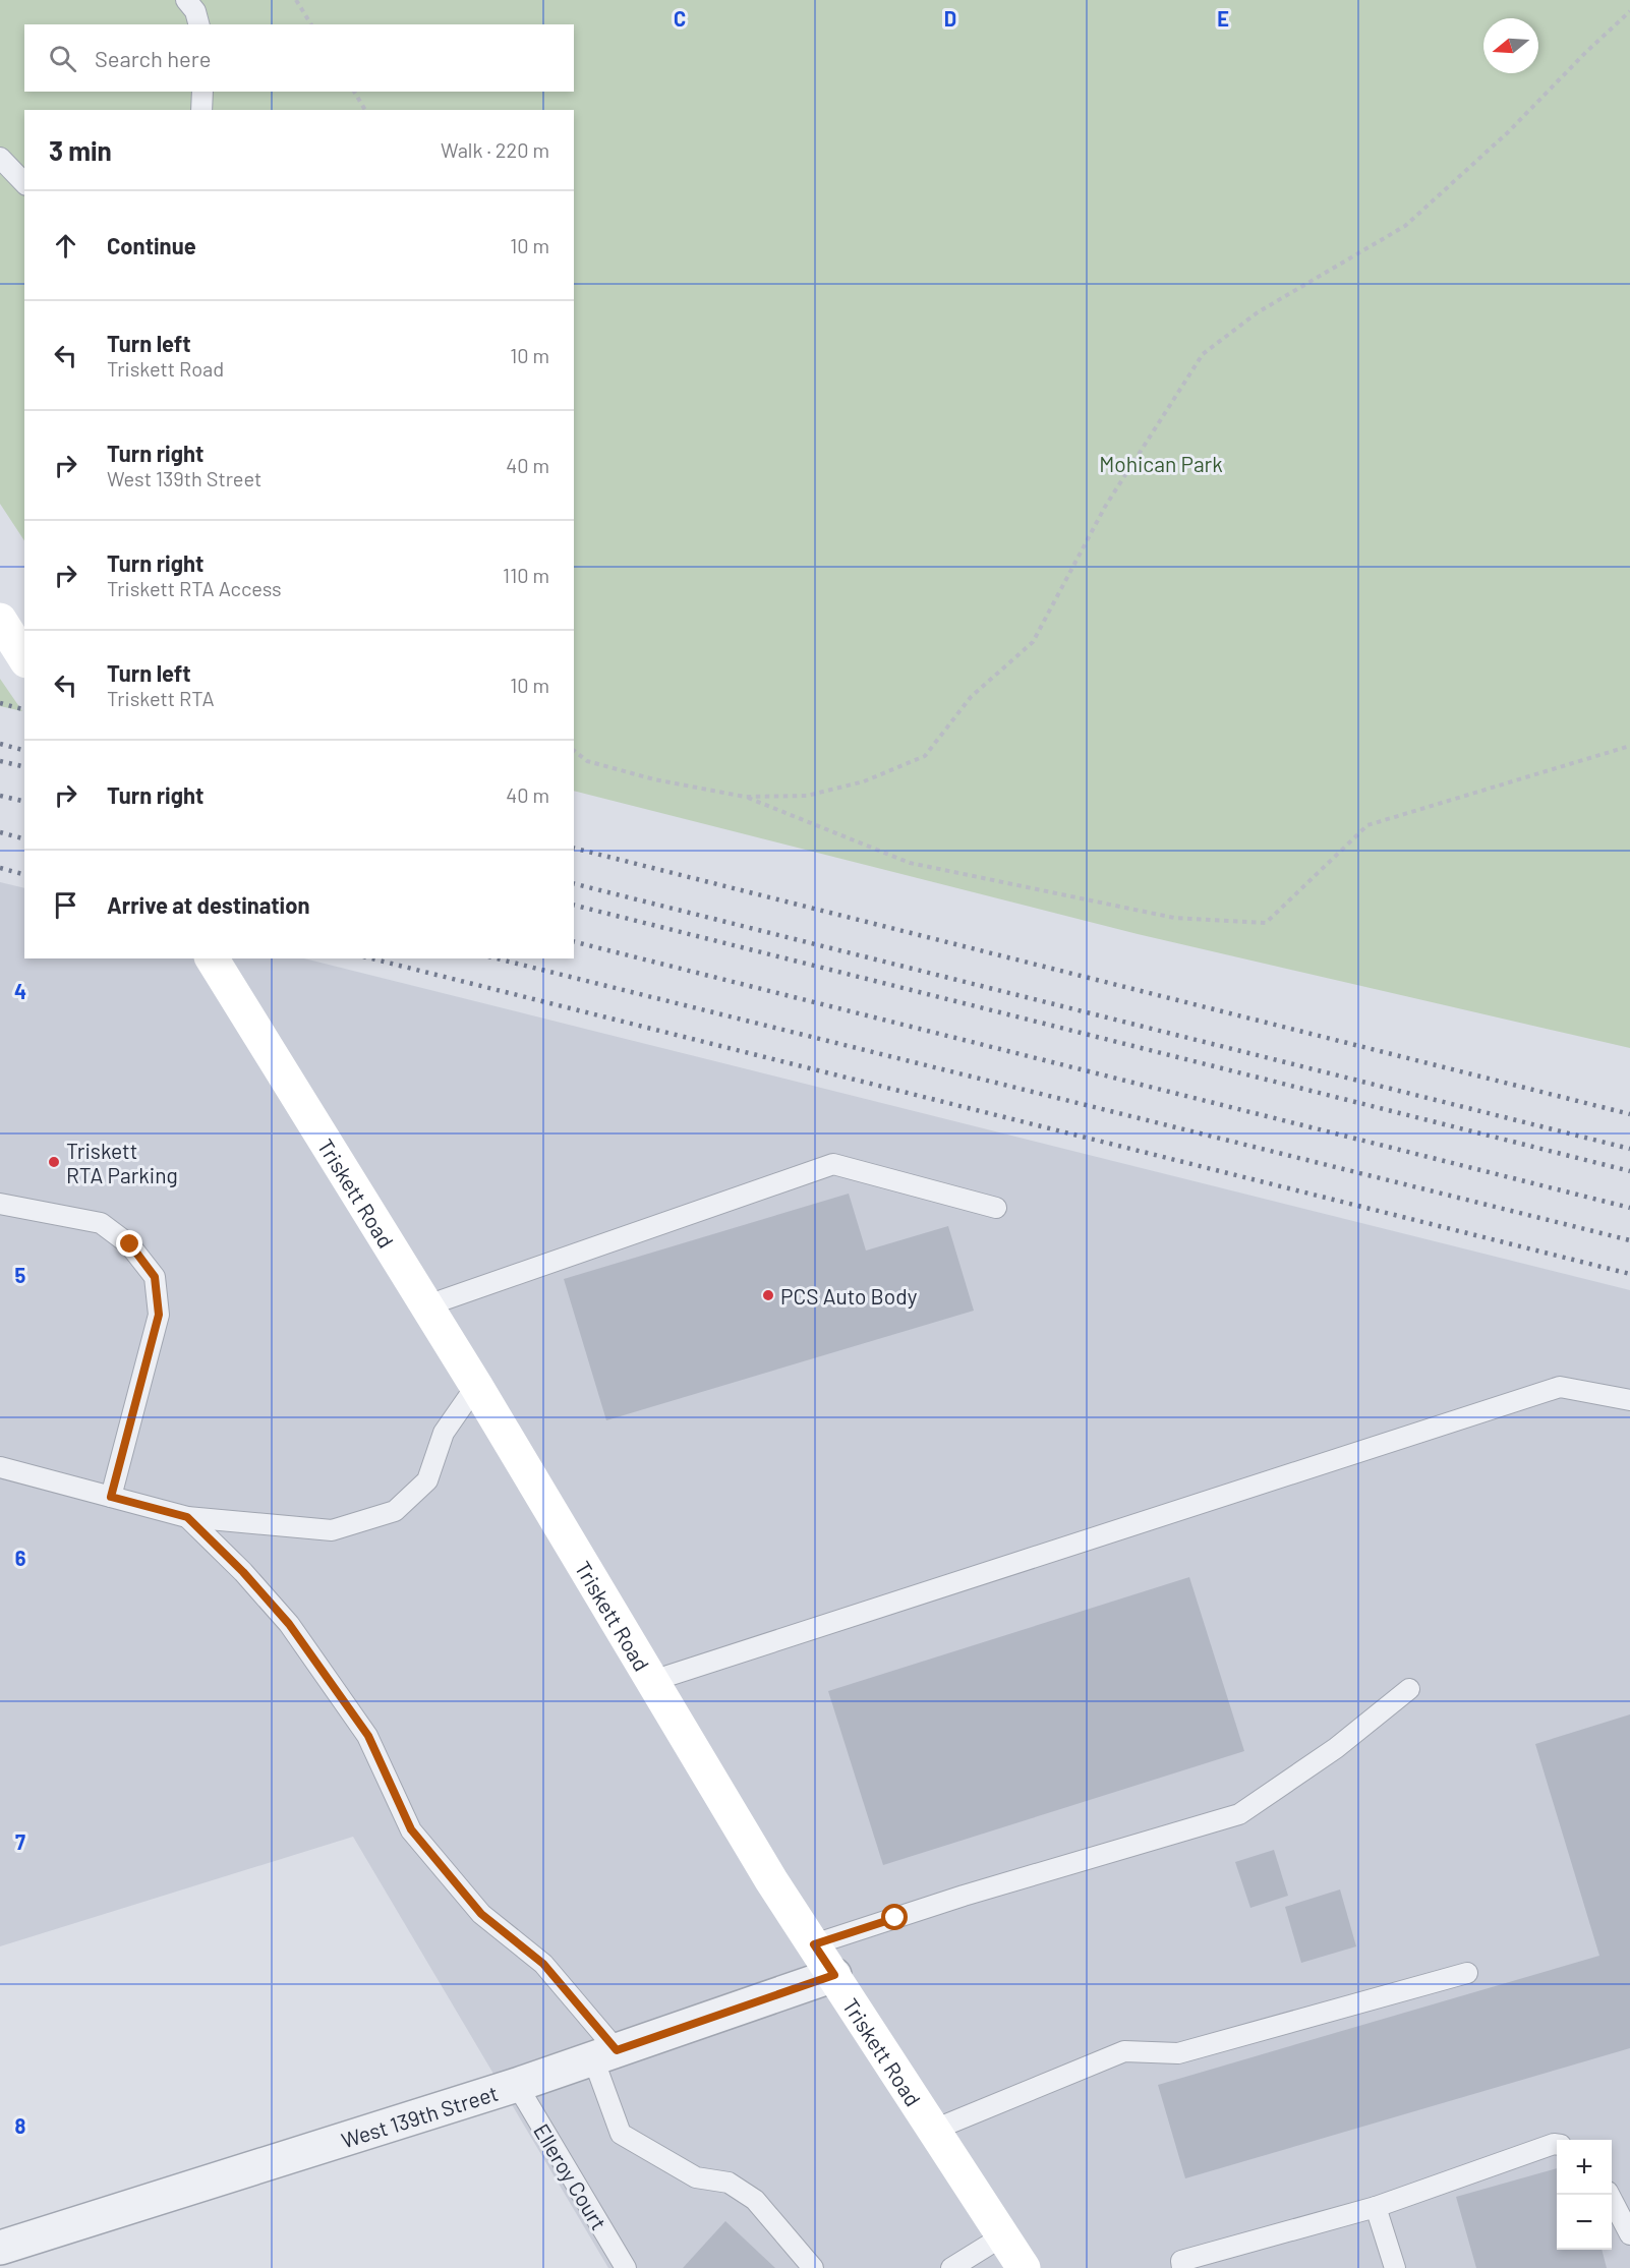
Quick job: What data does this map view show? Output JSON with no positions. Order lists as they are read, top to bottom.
{
  "streets": {
    "main road": ["Triskett Road"],
    "street": ["West 139th Street"],
    "lane": ["Elleroy Court"]
  },
  "crossings": [
    ["Triskett Road", "West 139th Street"],
    ["West 139th Street", "Elleroy Court"]
  ],
  "parks": ["Mohican Park"],
  "places": ["Triskett RTA Parking", "PCS Auto Body"],
  "north": "left",
  "page": {
    "search": "Search here",
    "heading": ["3 min", "Walk · 220 m"],
    "list": [
      ["Continue", "10 m"],
      ["Turn left", "Triskett Road", "10 m"],
      ["Turn right", "West 139th Street", "40 m"],
      ["Turn right", "Triskett RTA Access", "110 m"],
      ["Turn left", "Triskett RTA", "10 m"],
      ["Turn right", "40 m"],
      "Arrive at destination"
    ],
    "map_buttons": ["+", "−"]
  },
  "grid": {
    "columns": ["C", "D", "E"],
    "rows": [
      "4",
      "5",
      "6",
      "7",
      "8"
    ]
  }
}
